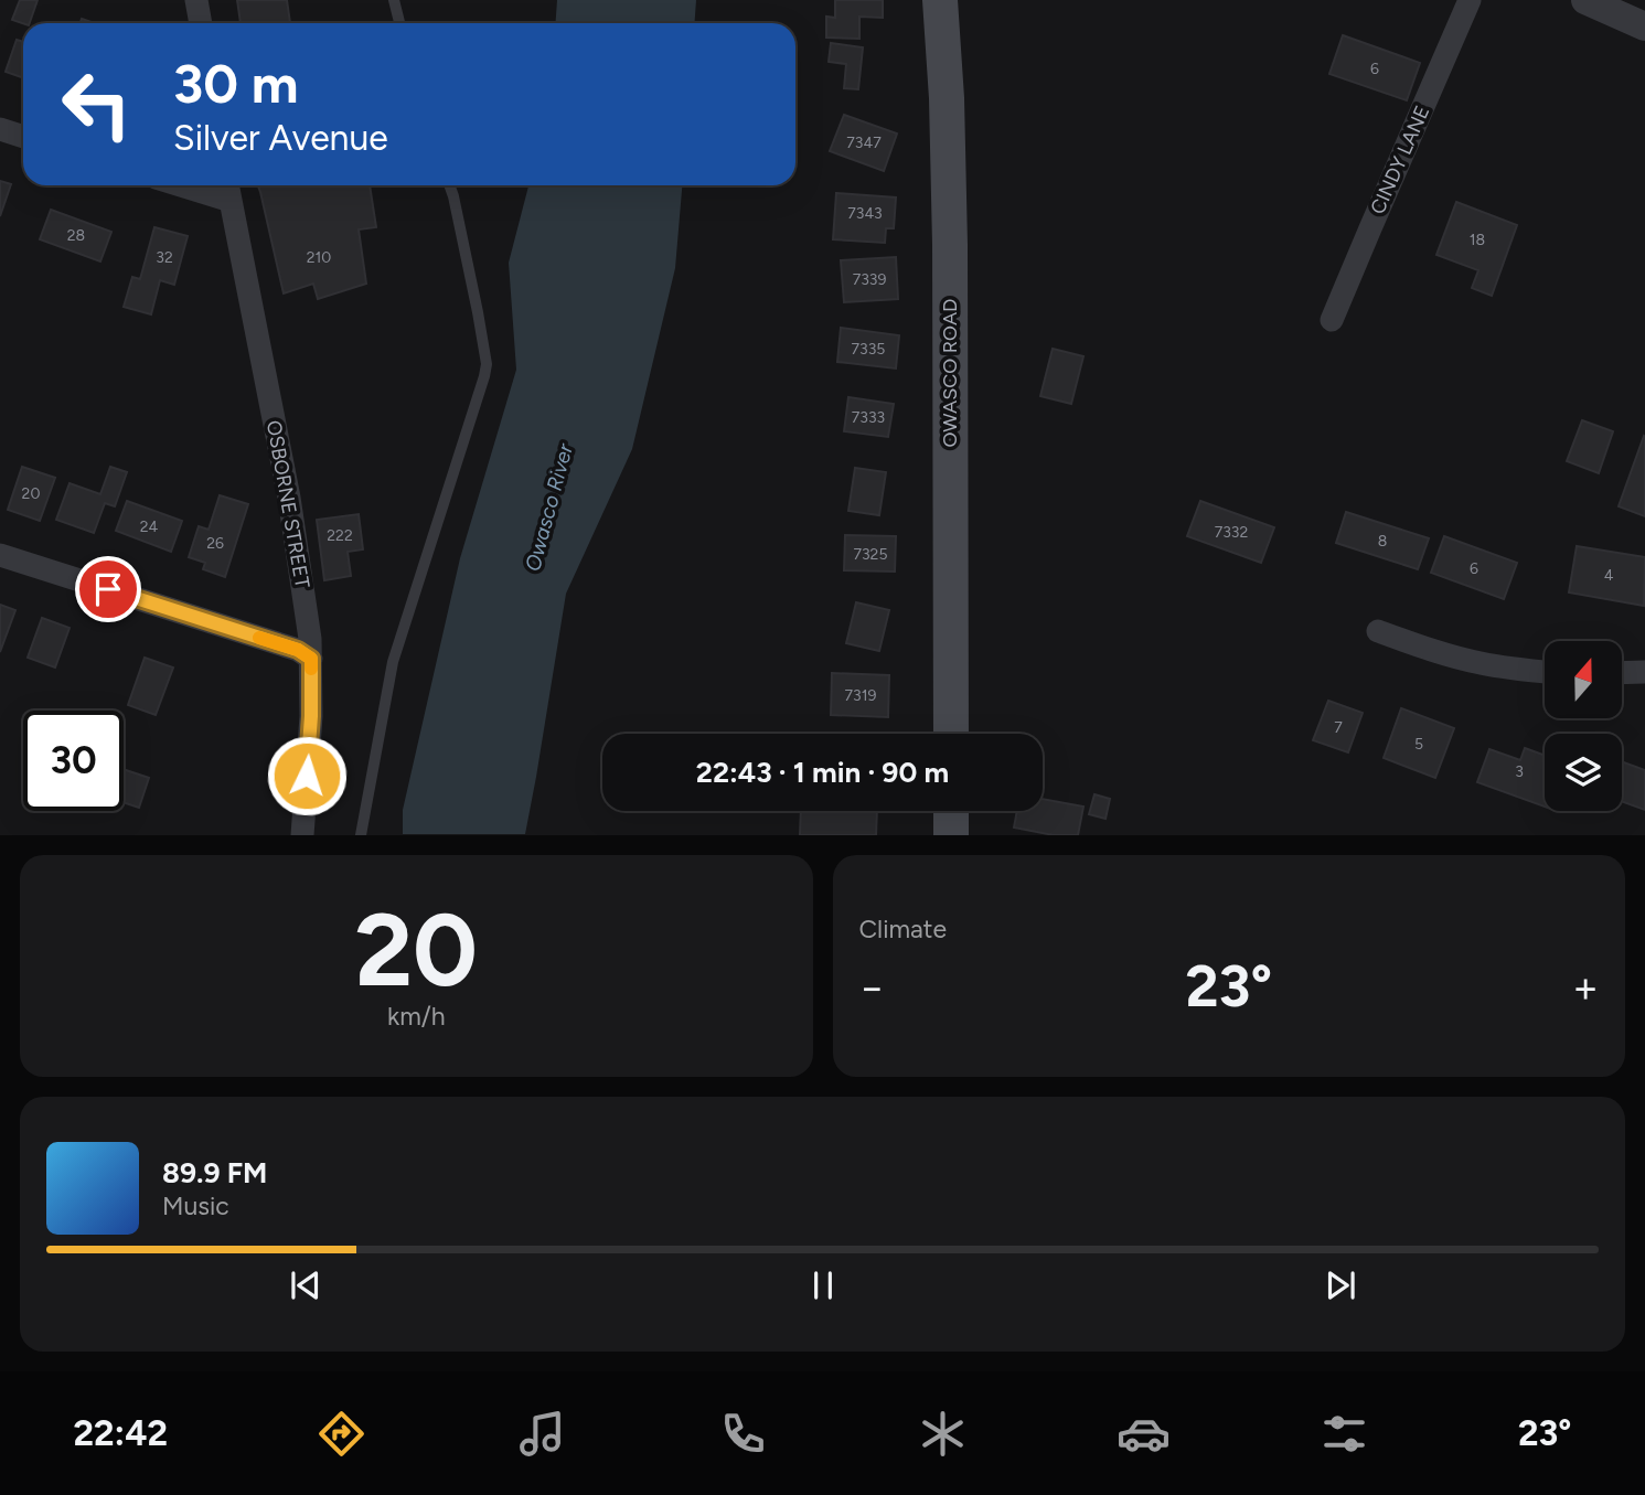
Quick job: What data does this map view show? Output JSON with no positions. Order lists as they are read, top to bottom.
{
  "streets": {
    "main road": ["OWASCO ROAD"],
    "street": ["CINDY LANE", "OSBORNE STREET"]
  },
  "water": ["Owasco River"],
  "house_numbers": [
    "6",
    "7347",
    "7343",
    "28",
    "18",
    "32",
    "210",
    "7339",
    "7335",
    "7333",
    "20",
    "24",
    "7332",
    "222",
    "8",
    "26",
    "7325",
    "6",
    "4",
    "7319",
    "7",
    "5",
    "3"
  ],
  "north": "top",
  "page": {
    "turn": ["30 m", "Silver Avenue"],
    "limit": "30",
    "trip": "22:43 · 1 min · 90 m",
    "tile": [
      ["20", "km/h"],
      "Climate"
    ],
    "heat": ["−", "23°", "+"],
    "song": ["89.9 FM", "Music"],
    "tabs": ["22:42", "23°"]
  }
}
